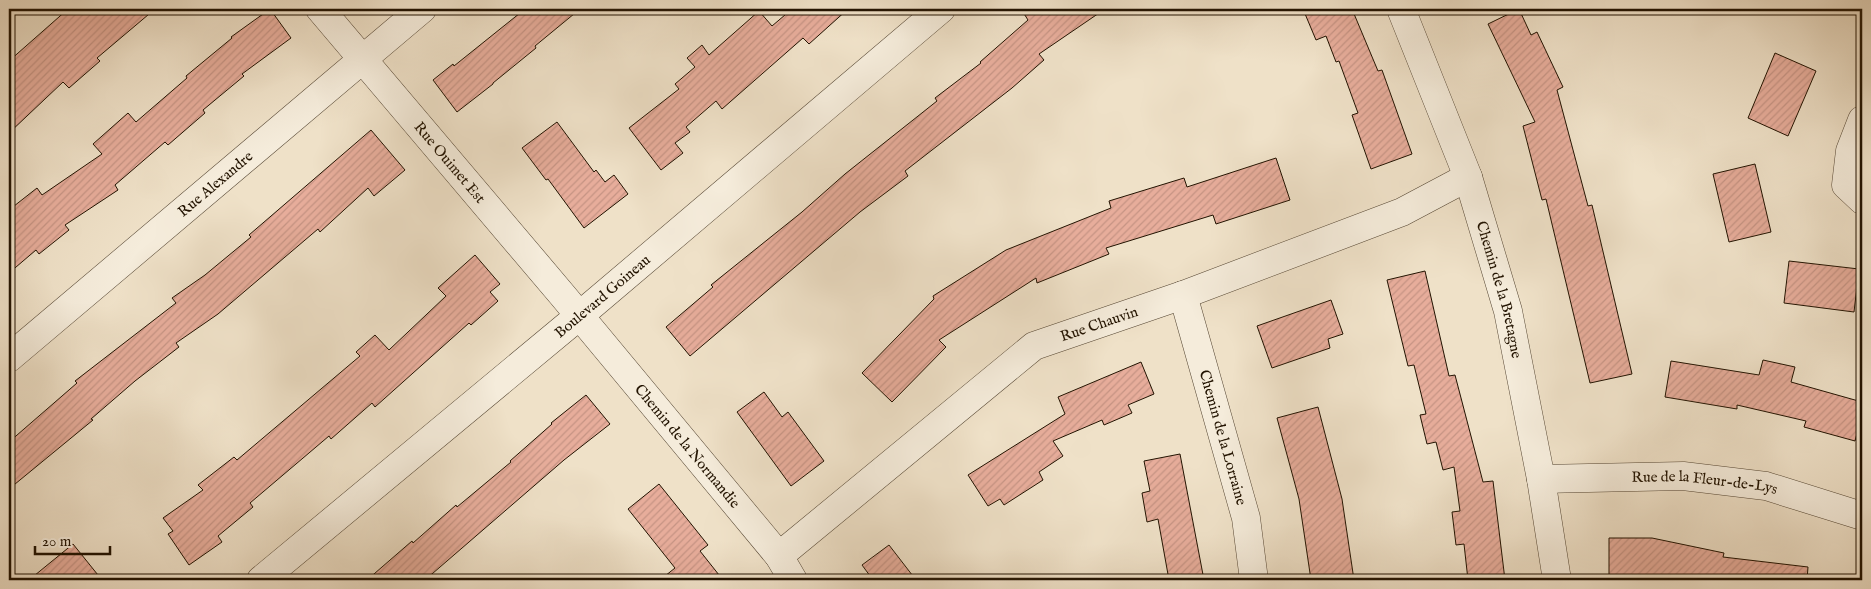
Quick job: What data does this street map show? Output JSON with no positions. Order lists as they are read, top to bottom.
{
  "streets": {
    "street": [
      "Rue Ouimet Est",
      "Rue Alexandre",
      "Chemin de la Bretagne",
      "Boulevard Goineau",
      "Rue Chauvin",
      "Chemin de la Lorraine",
      "Chemin de la Normandie",
      "Rue de la Fleur-de-Lys"
    ]
  },
  "crossings": [
    ["Rue Ouimet Est", "Rue Alexandre"],
    ["Rue Ouimet Est", "Boulevard Goineau"],
    ["Rue Ouimet Est", "Chemin de la Normandie"],
    ["Chemin de la Bretagne", "Rue Chauvin"],
    ["Chemin de la Bretagne", "Rue de la Fleur-de-Lys"],
    ["Boulevard Goineau", "Chemin de la Normandie"],
    ["Rue Chauvin", "Chemin de la Lorraine"],
    ["Rue Chauvin", "Chemin de la Normandie"]
  ],
  "scale_bar": "20 m"
}
